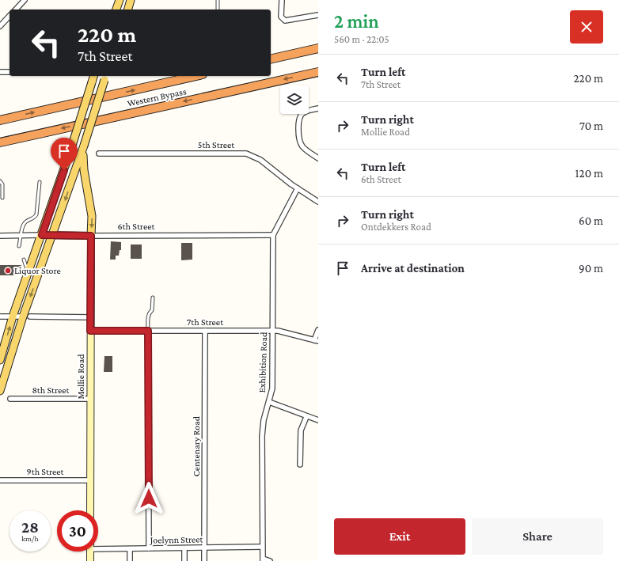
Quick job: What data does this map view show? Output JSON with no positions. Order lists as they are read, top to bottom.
{
  "streets": {
    "highway": ["Western Bypass"],
    "main road": ["6th Street", "Mollie Road"],
    "street": [
      "5th Street",
      "7th Street",
      "Exhibition Road",
      "8th Street",
      "Centenary Road",
      "9th Street",
      "Joelynn Street"
    ]
  },
  "crossings": [
    ["5th Street", "Exhibition Road"],
    ["6th Street", "Exhibition Road"],
    ["6th Street", "Mollie Road"],
    ["7th Street", "Exhibition Road"],
    ["7th Street", "Mollie Road"],
    ["7th Street", "Centenary Road"],
    ["Exhibition Road", "Joelynn Street"],
    ["Mollie Road", "8th Street"],
    ["Mollie Road", "9th Street"],
    ["Centenary Road", "Joelynn Street"]
  ],
  "places": ["Liquor Store"],
  "page": {
    "heading": ["2 min", "560 m · 22:05"],
    "turn": ["220 m", "7th Street"],
    "list": [
      {
        "name": "Turn left",
        "note": "7th Street",
        "value": "220 m"
      },
      {
        "name": "Turn right",
        "note": "Mollie Road",
        "value": "70 m"
      },
      {
        "name": "Turn left",
        "note": "6th Street",
        "value": "120 m"
      },
      {
        "name": "Turn right",
        "note": "Ontdekkers Road",
        "value": "60 m"
      },
      {
        "name": "Arrive at destination",
        "value": "90 m"
      }
    ],
    "speed": "28 km/h",
    "limit": "30",
    "buttons": ["Exit", "Share"]
  }
}
